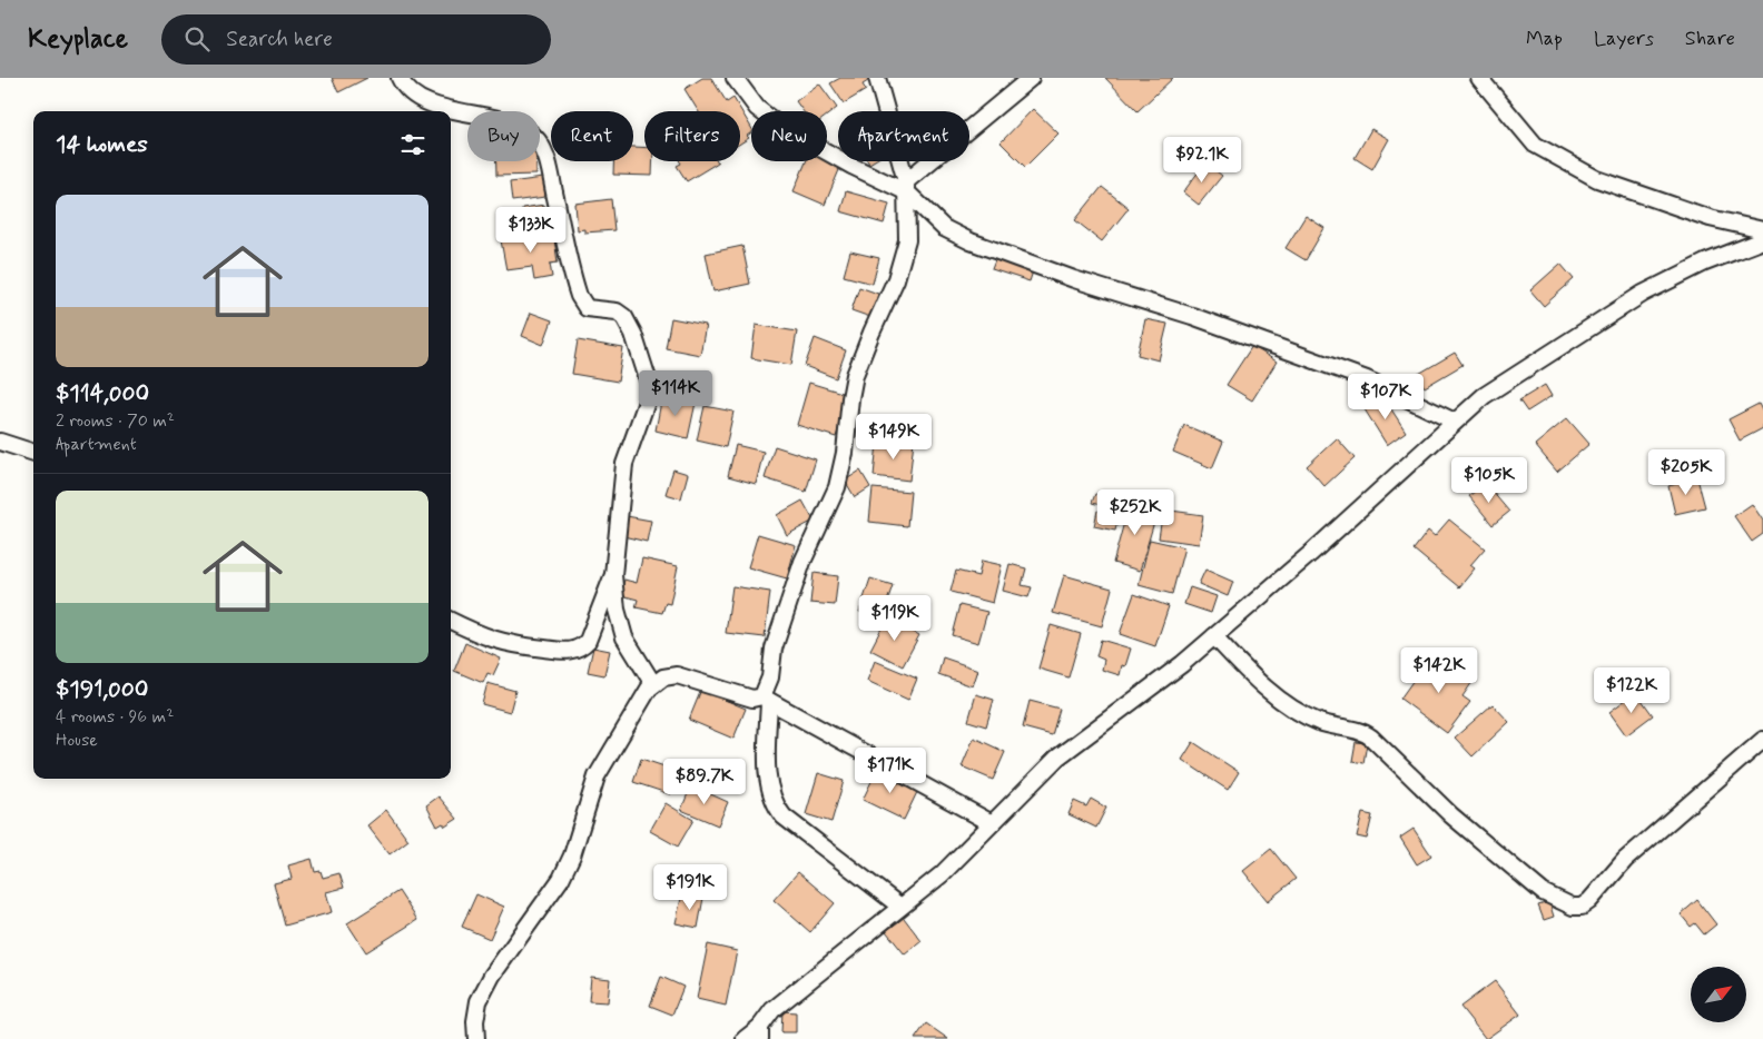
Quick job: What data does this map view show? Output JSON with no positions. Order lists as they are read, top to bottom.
{
  "north": "top right",
  "page": {
    "header": "Keyplace",
    "search": "Search here",
    "nav": ["Map", "Layers", "Share"],
    "chip": [
      "Buy",
      "Rent",
      "Filters",
      "New",
      "Apartment"
    ],
    "heading": "14 homes",
    "price": [
      "$92.1K",
      "$133K",
      "$114K",
      "$107K",
      "$149K",
      "$205K",
      "$105K",
      "$252K",
      "$119K",
      "$142K",
      "$122K",
      "$171K",
      "$89.7K",
      "$191K"
    ],
    "list": [
      {
        "name": "$114,000",
        "note": "2 rooms · 70 m² · Apartment"
      },
      {
        "name": "$191,000",
        "note": "4 rooms · 96 m² · House"
      }
    ]
  }
}
